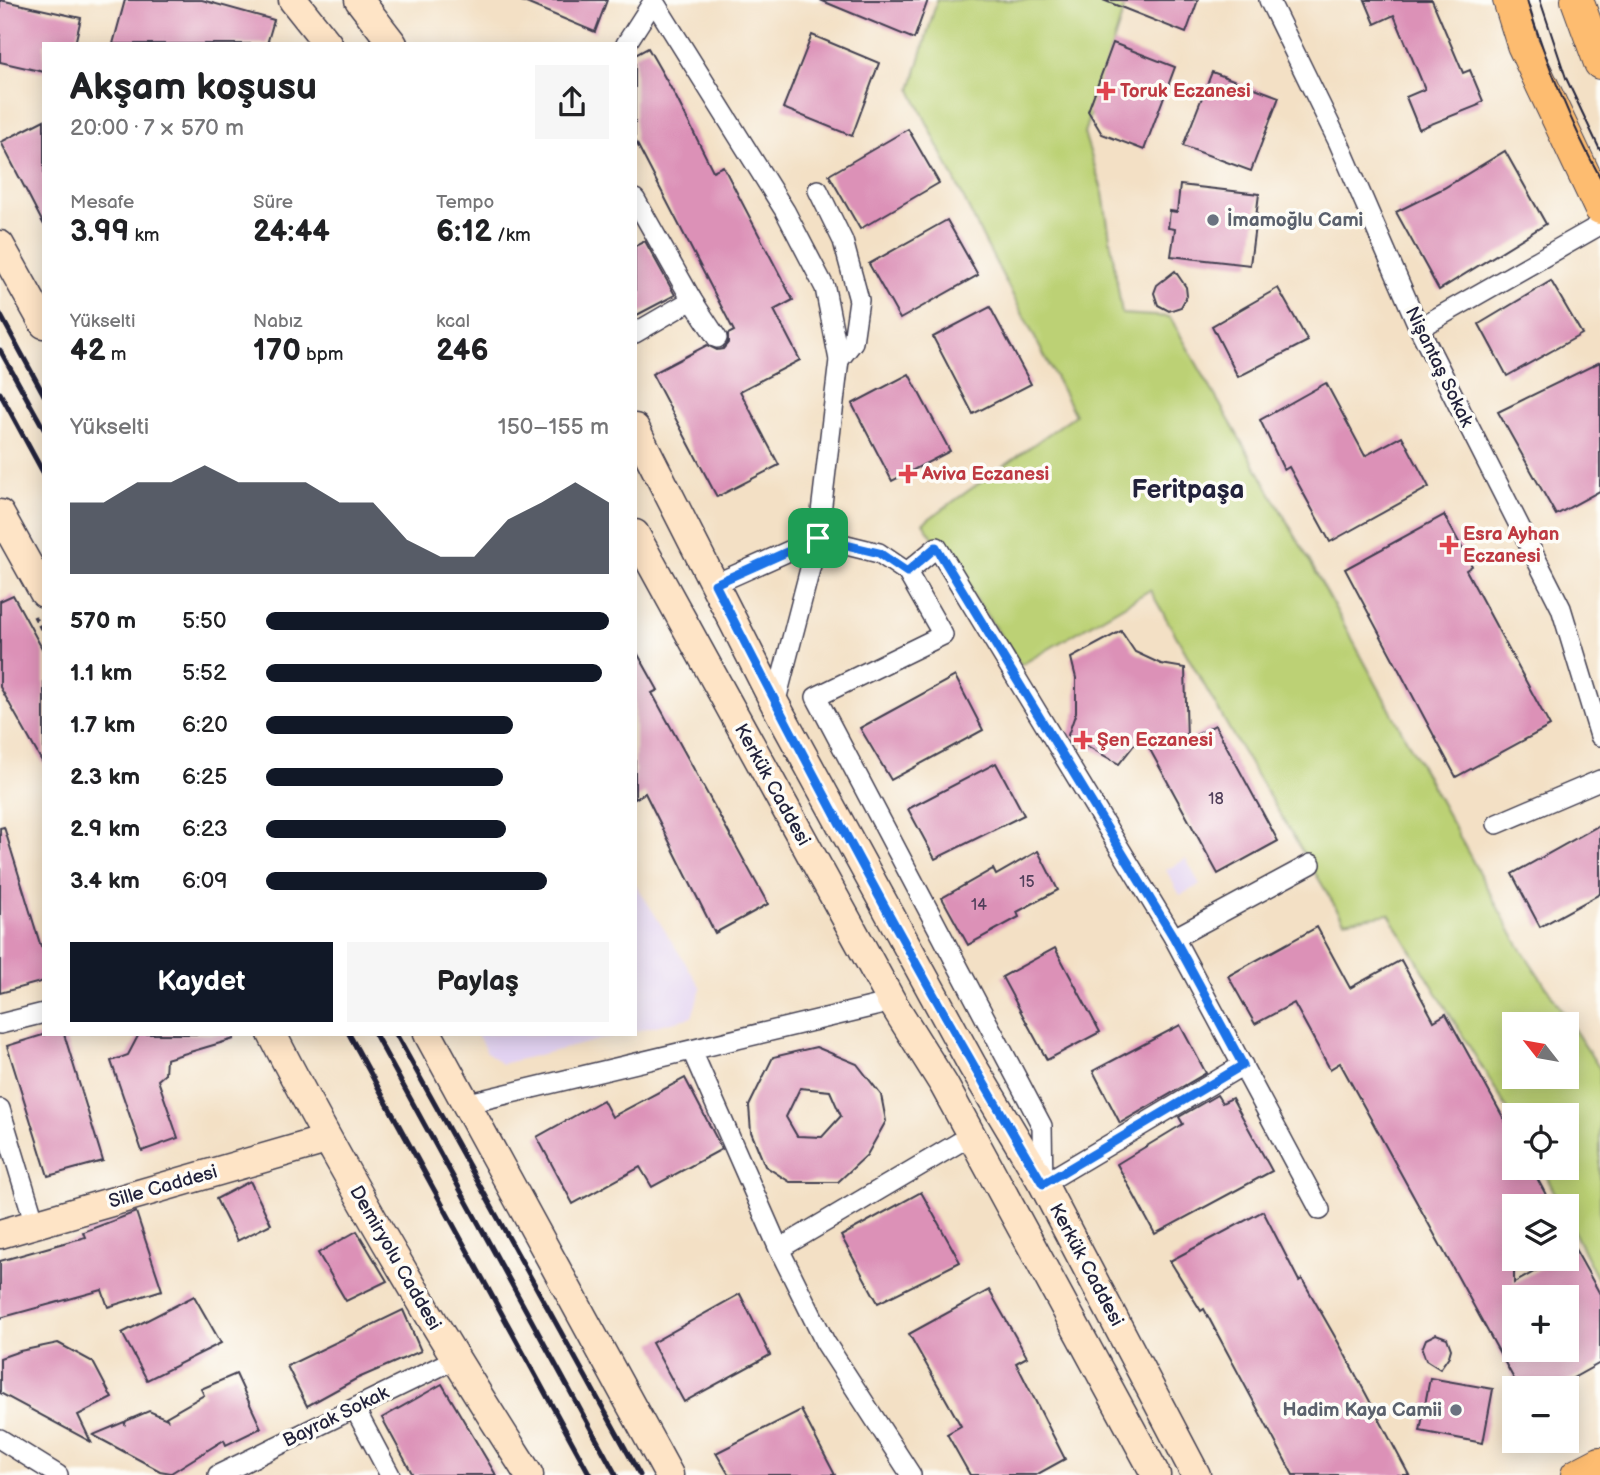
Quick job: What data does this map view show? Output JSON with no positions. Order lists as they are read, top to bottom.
{
  "streets": {
    "street": [
      "Nişantaş Sokak",
      "Kerkük Caddesi",
      "Sille Caddesi",
      "Demiryolu Caddesi",
      "Bayrak Sokak"
    ]
  },
  "crossings": [
    ["Sille Caddesi", "Demiryolu Caddesi"],
    ["Demiryolu Caddesi", "Bayrak Sokak"]
  ],
  "districts": ["Feritpaşa"],
  "places": {
    "health": [
      "Toruk Eczanesi",
      "Aviva Eczanesi",
      "Esra Ayhan Eczanesi",
      "Şen Eczanesi"
    ],
    "other": ["İmamoğlu Cami", "Hadim Kaya Camii"]
  },
  "house_numbers": ["18", "15", "14"],
  "north": "top left",
  "page": {
    "heading": ["Akşam koşusu", "20:00 · 7 × 570 m"],
    "stats": [
      ["Mesafe", "3.99 km"],
      ["Süre", "24:44"],
      ["Tempo", "6:12 /km"],
      ["Yükselti", "42 m"],
      ["Nabız", "170 bpm"],
      ["kcal", "246"]
    ],
    "chart": ["Yükselti", "150–155 m"],
    "list": [
      {
        "name": "570 m",
        "note": "5:50"
      },
      {
        "name": "1.1 km",
        "note": "5:52"
      },
      {
        "name": "1.7 km",
        "note": "6:20"
      },
      {
        "name": "2.3 km",
        "note": "6:25"
      },
      {
        "name": "2.9 km",
        "note": "6:23"
      },
      {
        "name": "3.4 km",
        "note": "6:09"
      }
    ],
    "buttons": ["Kaydet", "Paylaş"],
    "map_buttons": ["+", "−"]
  }
}
